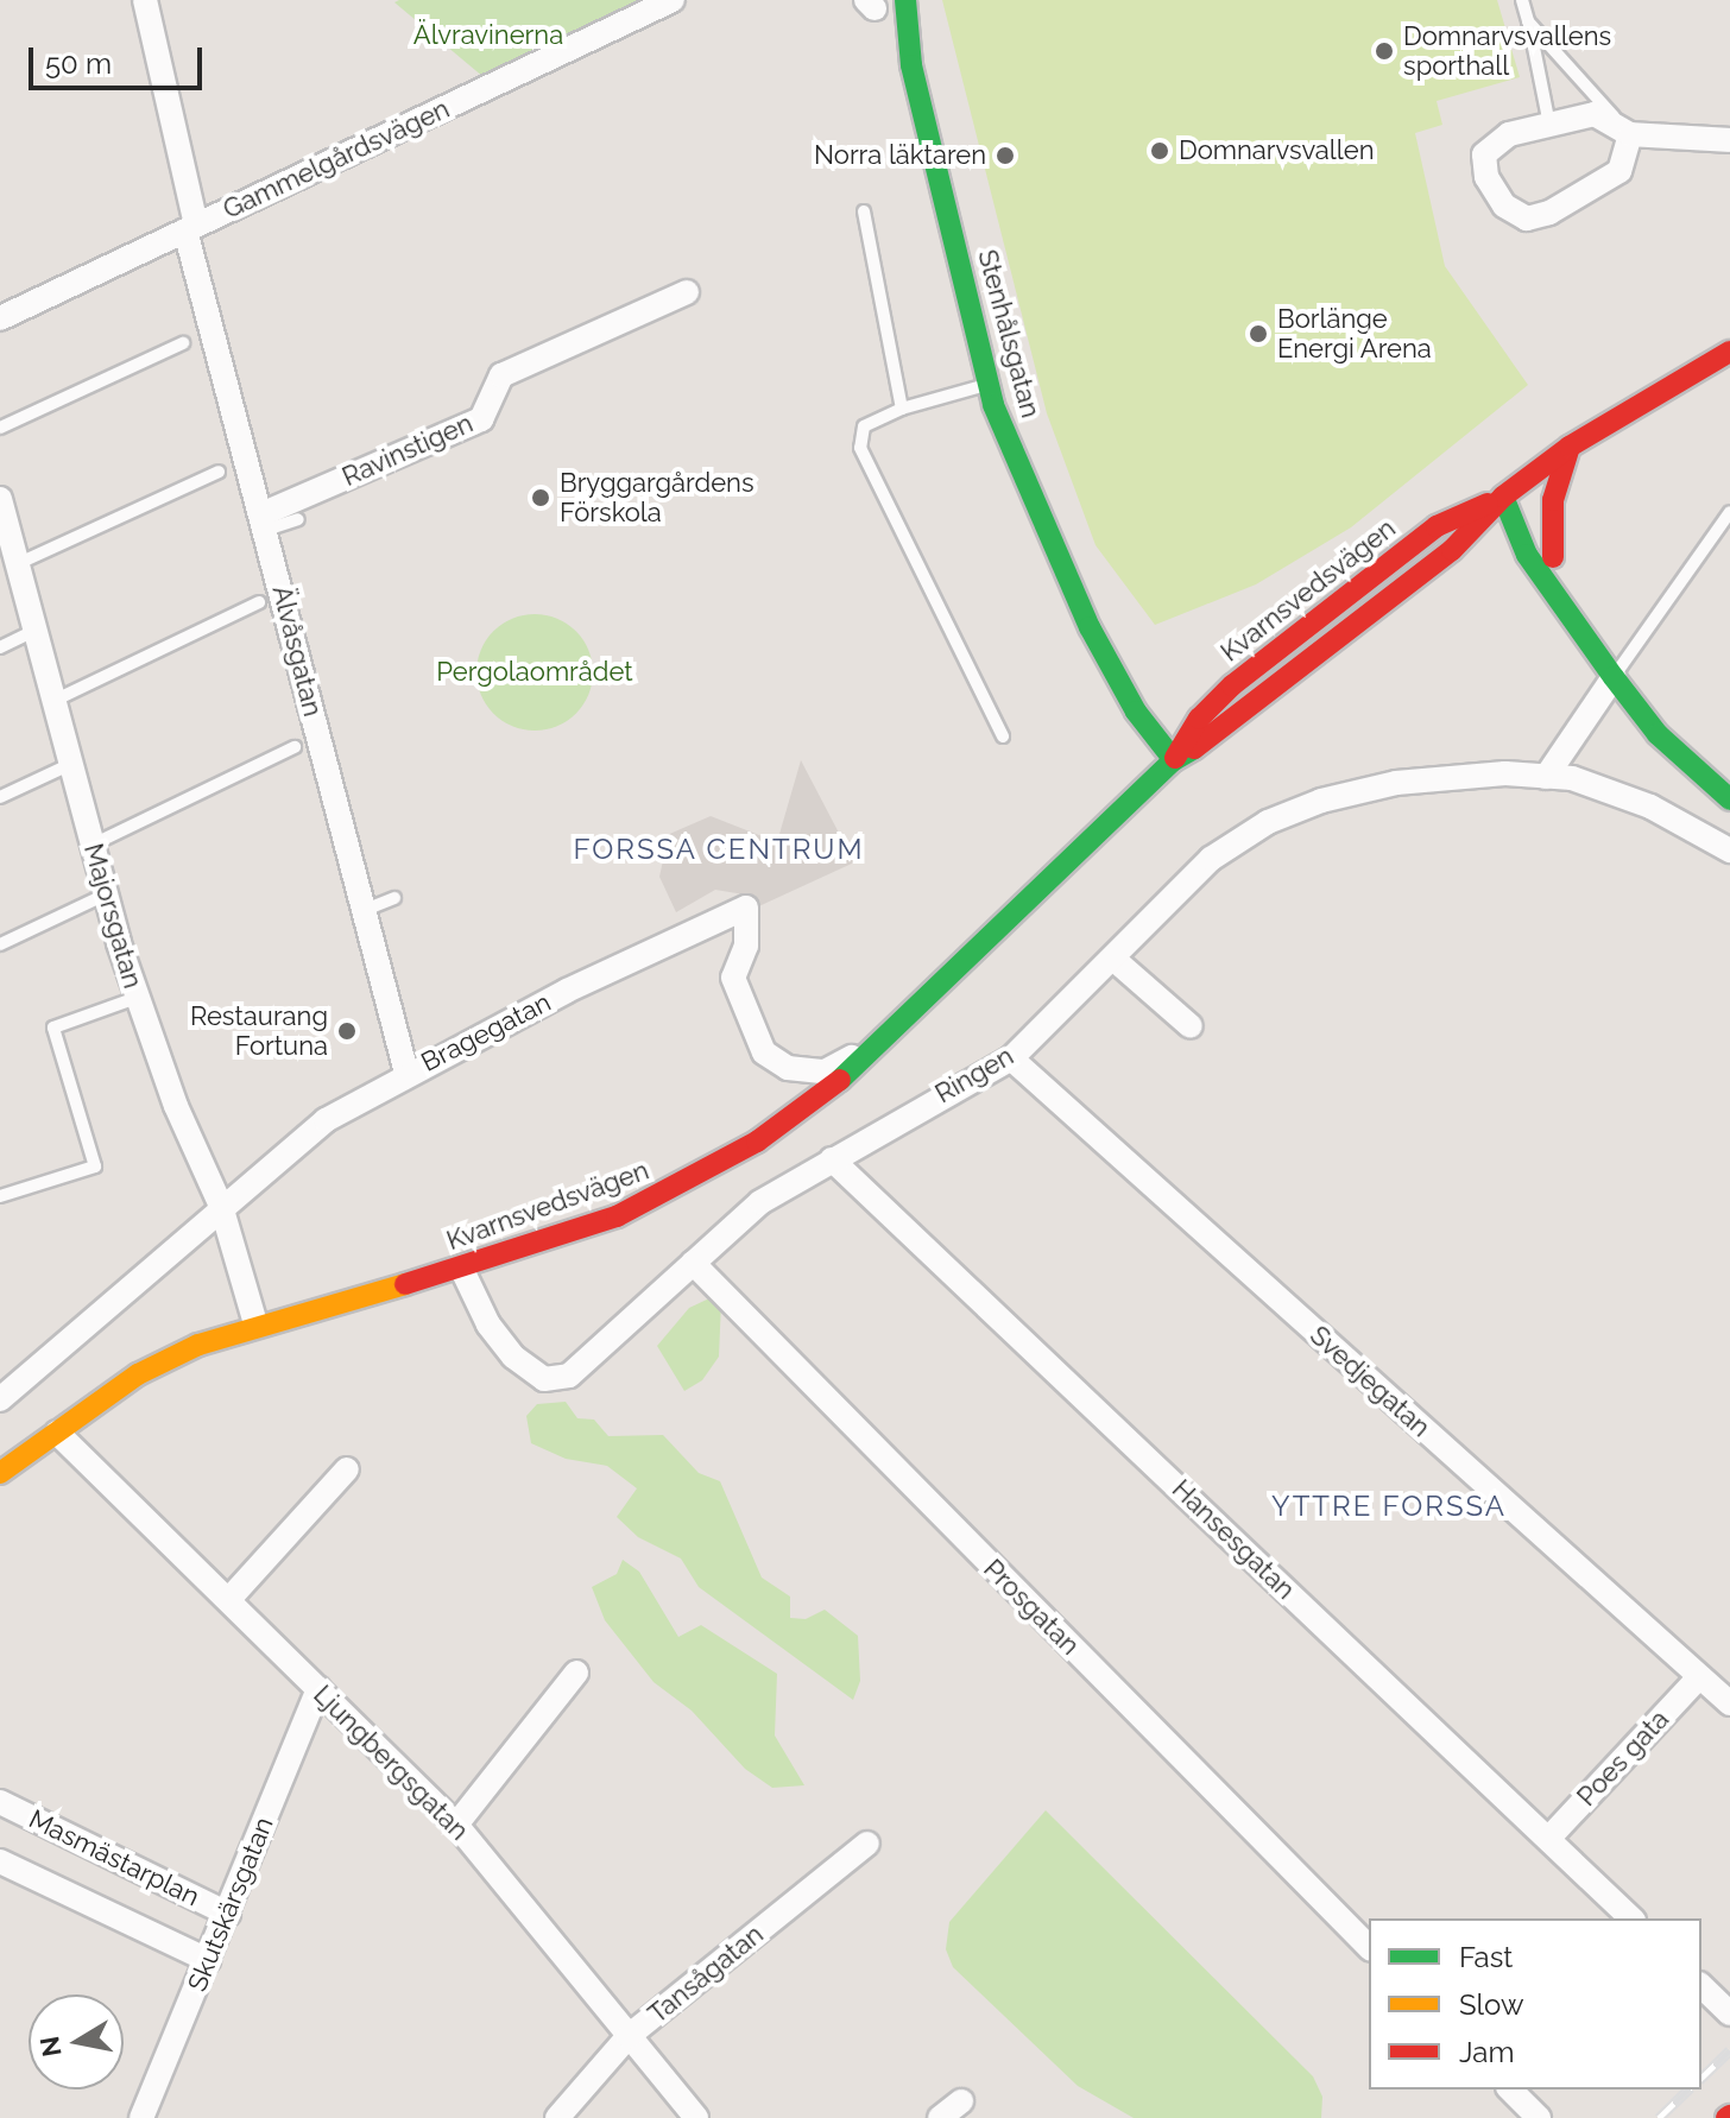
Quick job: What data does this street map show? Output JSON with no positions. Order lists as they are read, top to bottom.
{
  "streets": {
    "street": [
      "Gammelgårdsvägen",
      "Stenhålsgatan",
      "Ravinstigen",
      "Kvarnsvedsvägen",
      "Älvåsgatan",
      "Majorsgatan",
      "Bragegatan",
      "Ringen",
      "Svedjegatan",
      "Hansesgatan",
      "Prosgatan",
      "Poes gata",
      "Ljungbergsgatan",
      "Masmästarplan",
      "Skutskärsgatan",
      "Tansågatan"
    ]
  },
  "crossings": [
    ["Gammelgårdsvägen", "Älvåsgatan"],
    ["Stenhålsgatan", "Kvarnsvedsvägen"],
    ["Ravinstigen", "Älvåsgatan"],
    ["Kvarnsvedsvägen", "Majorsgatan"],
    ["Kvarnsvedsvägen", "Bragegatan"],
    ["Kvarnsvedsvägen", "Ringen"],
    ["Kvarnsvedsvägen", "Ljungbergsgatan"],
    ["Älvåsgatan", "Bragegatan"],
    ["Majorsgatan", "Bragegatan"],
    ["Ringen", "Svedjegatan"],
    ["Ringen", "Hansesgatan"],
    ["Ringen", "Prosgatan"],
    ["Svedjegatan", "Poes gata"],
    ["Hansesgatan", "Poes gata"],
    ["Ljungbergsgatan", "Skutskärsgatan"],
    ["Ljungbergsgatan", "Tansågatan"],
    ["Masmästarplan", "Skutskärsgatan"]
  ],
  "districts": ["FORSSA CENTRUM", "YTTRE FORSSA"],
  "parks": ["Älvravinerna", "Pergolaområdet"],
  "places": [
    "Domnarvsvallens sporthall",
    "Domnarvsvallen",
    "Norra läktaren",
    "Borlänge Energi Arena",
    "Bryggargårdens Förskola",
    "Restaurang Fortuna"
  ],
  "legend": ["Fast", "Slow", "Jam"],
  "scale_bar": "50 m",
  "north": "left"
}
